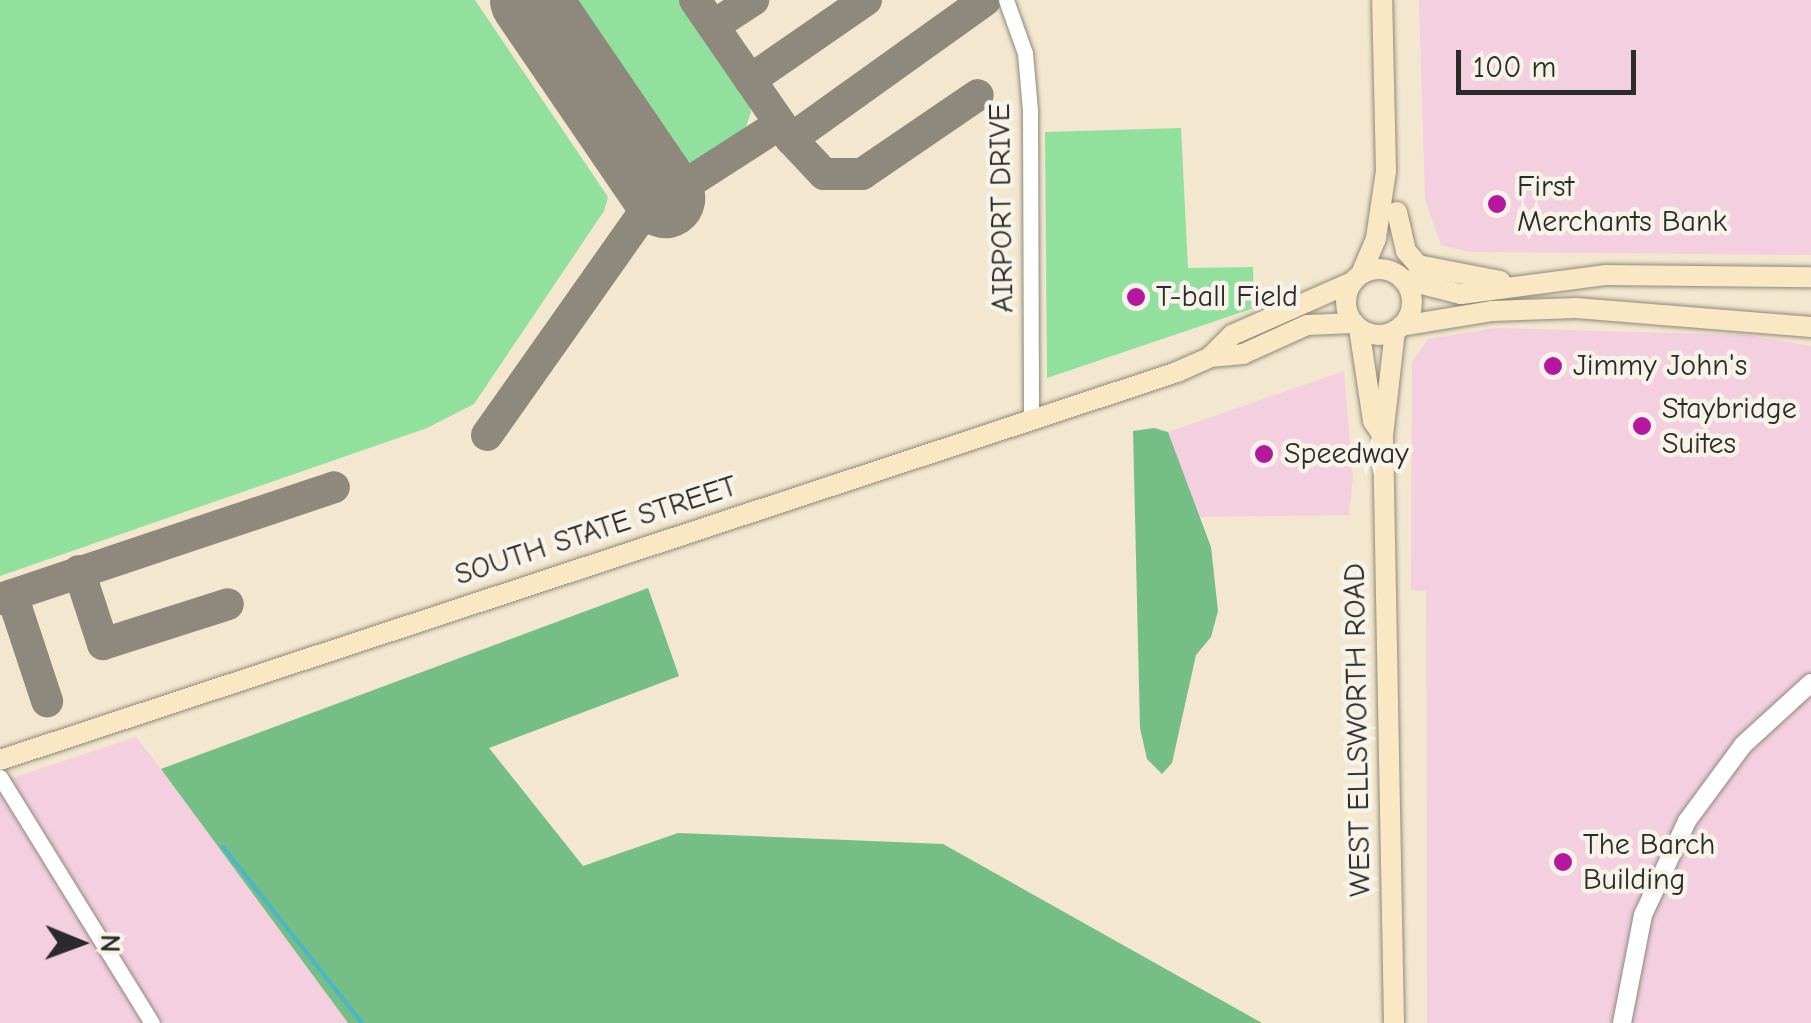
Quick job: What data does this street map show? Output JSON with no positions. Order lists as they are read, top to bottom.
{
  "streets": {
    "main road": ["SOUTH STATE STREET", "WEST ELLSWORTH ROAD"],
    "street": ["AIRPORT DRIVE"]
  },
  "crossings": [
    ["AIRPORT DRIVE", "SOUTH STATE STREET"],
    ["SOUTH STATE STREET", "WEST ELLSWORTH ROAD"]
  ],
  "places": [
    "First Merchants Bank",
    "T-ball Field",
    "Jimmy John's",
    "Staybridge Suites",
    "Speedway",
    "The Barch Building"
  ],
  "scale_bar": "100 m",
  "north": "right"
}
